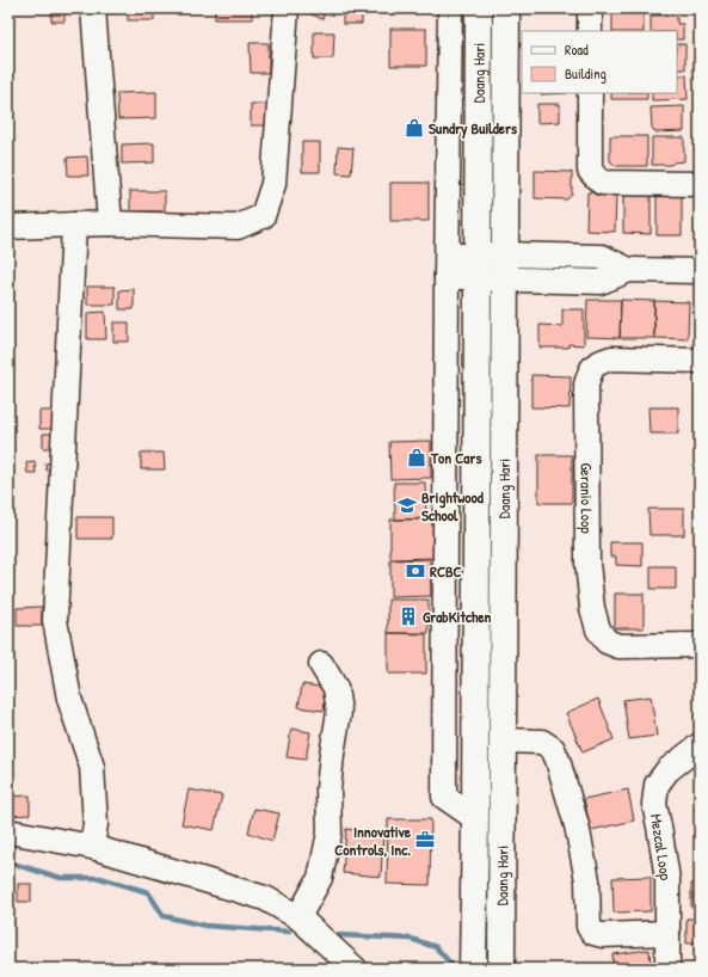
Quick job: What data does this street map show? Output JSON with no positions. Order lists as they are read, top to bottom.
{
  "streets": {
    "main road": ["Daang Hari"],
    "street": ["Geranio Loop", "Mezcal Loop"]
  },
  "places": {
    "shop": ["Sundry Builders", "Ton Cars"],
    "school or university": ["Brightwood School"],
    "bank": ["RCBC"],
    "building": ["GrabKitchen"],
    "office": ["Innovative Controls, Inc."]
  },
  "legend": ["Road", "Building"]
}
